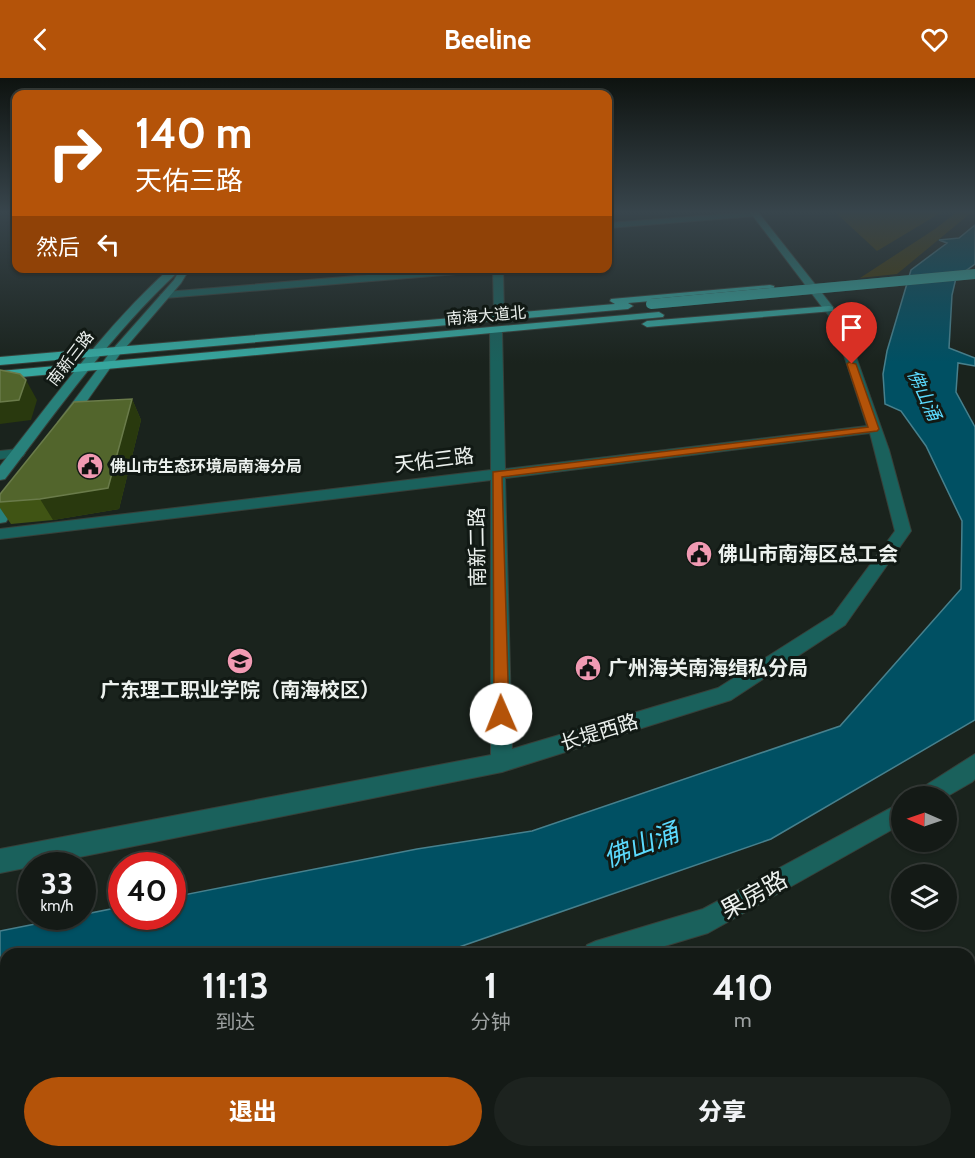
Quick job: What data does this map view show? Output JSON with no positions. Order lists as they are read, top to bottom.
{
  "streets": {
    "highway": ["南海大道北"],
    "main road": ["南新三路"],
    "street": [
      "天佑三路",
      "南新二路",
      "长堤西路",
      "果房路"
    ]
  },
  "crossings": [
    ["南海大道北", "南新三路"],
    ["南海大道北", "南新二路"],
    ["南海大道北", "长堤西路"],
    ["天佑三路", "南新二路"],
    ["天佑三路", "长堤西路"],
    ["南新二路", "长堤西路"]
  ],
  "water": ["佛山涌"],
  "places": {
    "public building": ["佛山市生态环境局南海分局", "佛山市南海区总工会", "广州海关南海缉私分局"],
    "school or university": ["广东理工职业学院（南海校区）"]
  },
  "north": "left",
  "page": {
    "header": "Beeline",
    "turn": ["140 m", "天佑三路"],
    "then": "然后",
    "speed": "33 km/h",
    "limit": "40",
    "eta": [
      "11:13",
      "到达",
      "1",
      "分钟",
      "410",
      "m"
    ],
    "buttons": ["退出", "分享"]
  }
}
